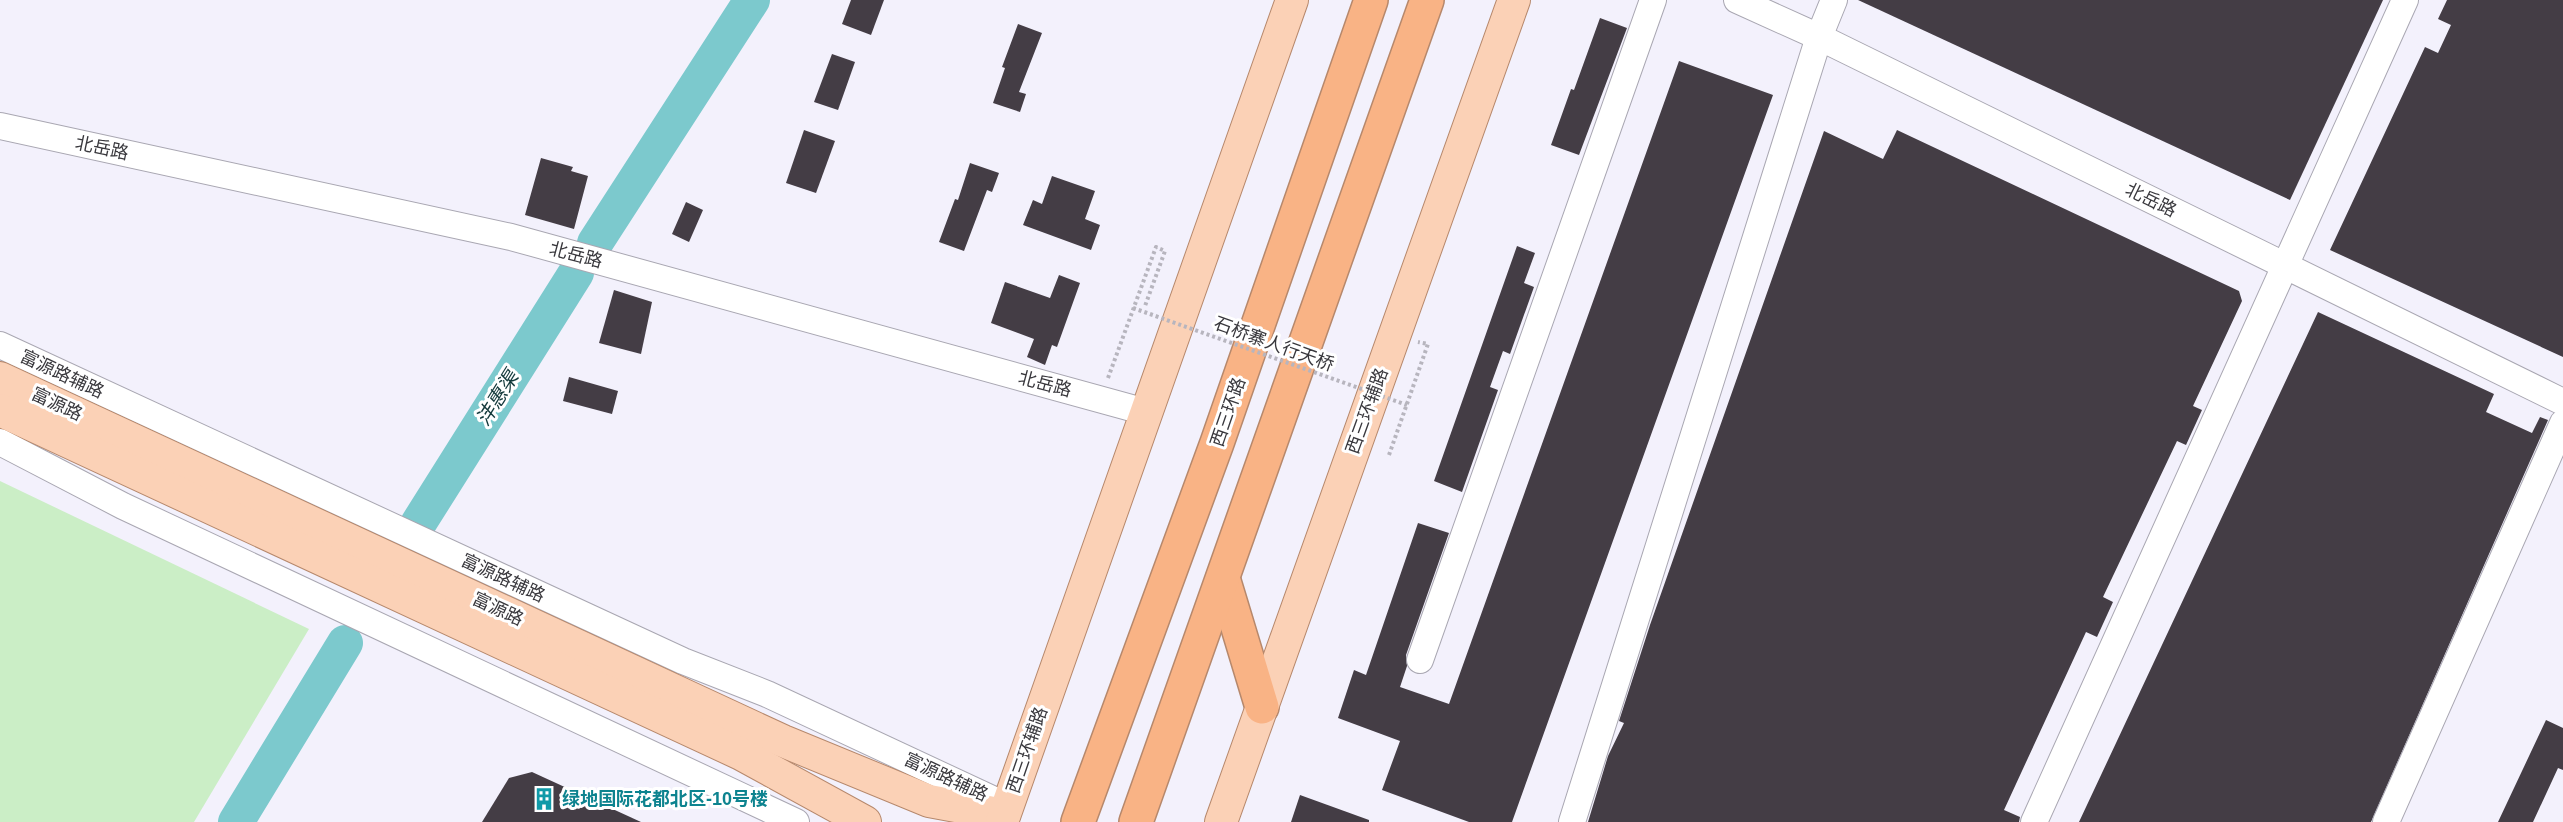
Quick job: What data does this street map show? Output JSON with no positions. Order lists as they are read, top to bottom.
{
  "streets": {
    "highway": ["西三环路"],
    "main road": ["富源路", "西三环辅路"],
    "street": ["北岳路", "富源路辅路"],
    "path": ["石桥寨人行天桥"]
  },
  "crossings": [
    ["北岳路", "西三环辅路"],
    ["富源路辅路", "富源路"],
    ["富源路辅路", "西三环辅路"],
    ["富源路", "西三环辅路"]
  ],
  "water": ["沣惠渠"],
  "places": {
    "building": ["绿地国际花都北区-10号楼"]
  }
}
